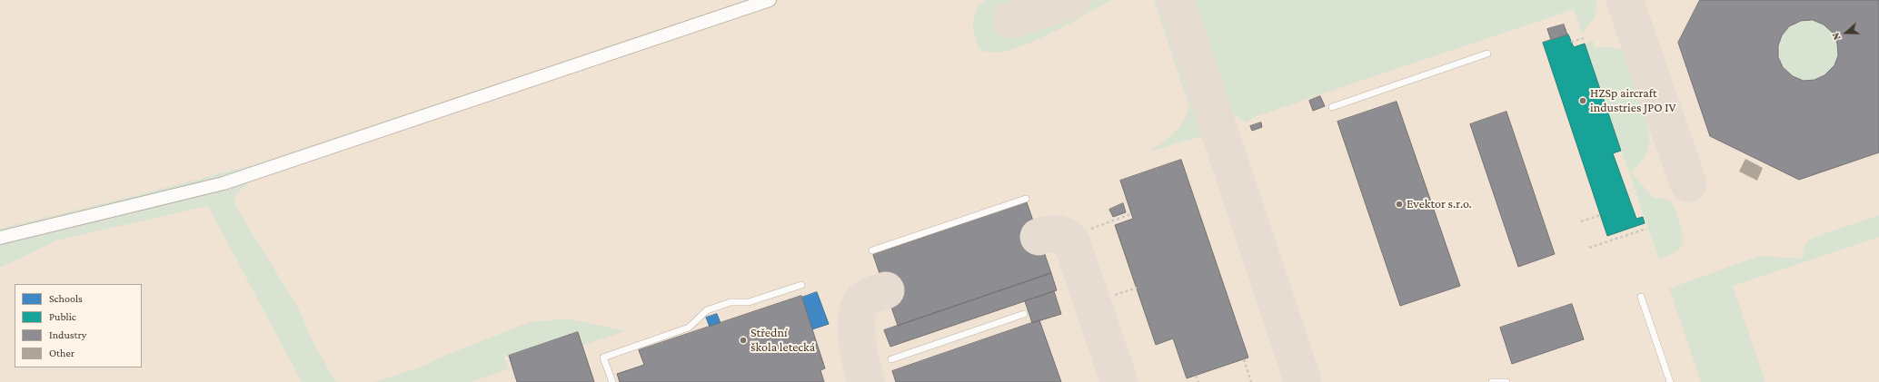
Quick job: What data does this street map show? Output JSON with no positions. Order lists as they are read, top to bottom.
{
  "places": ["HZSp aircraft industries JPO IV", "Evektor s.r.o.", "Střední škola letecká"],
  "legend": [
    "Schools",
    "Public",
    "Industry",
    "Other"
  ],
  "north": "left"
}
